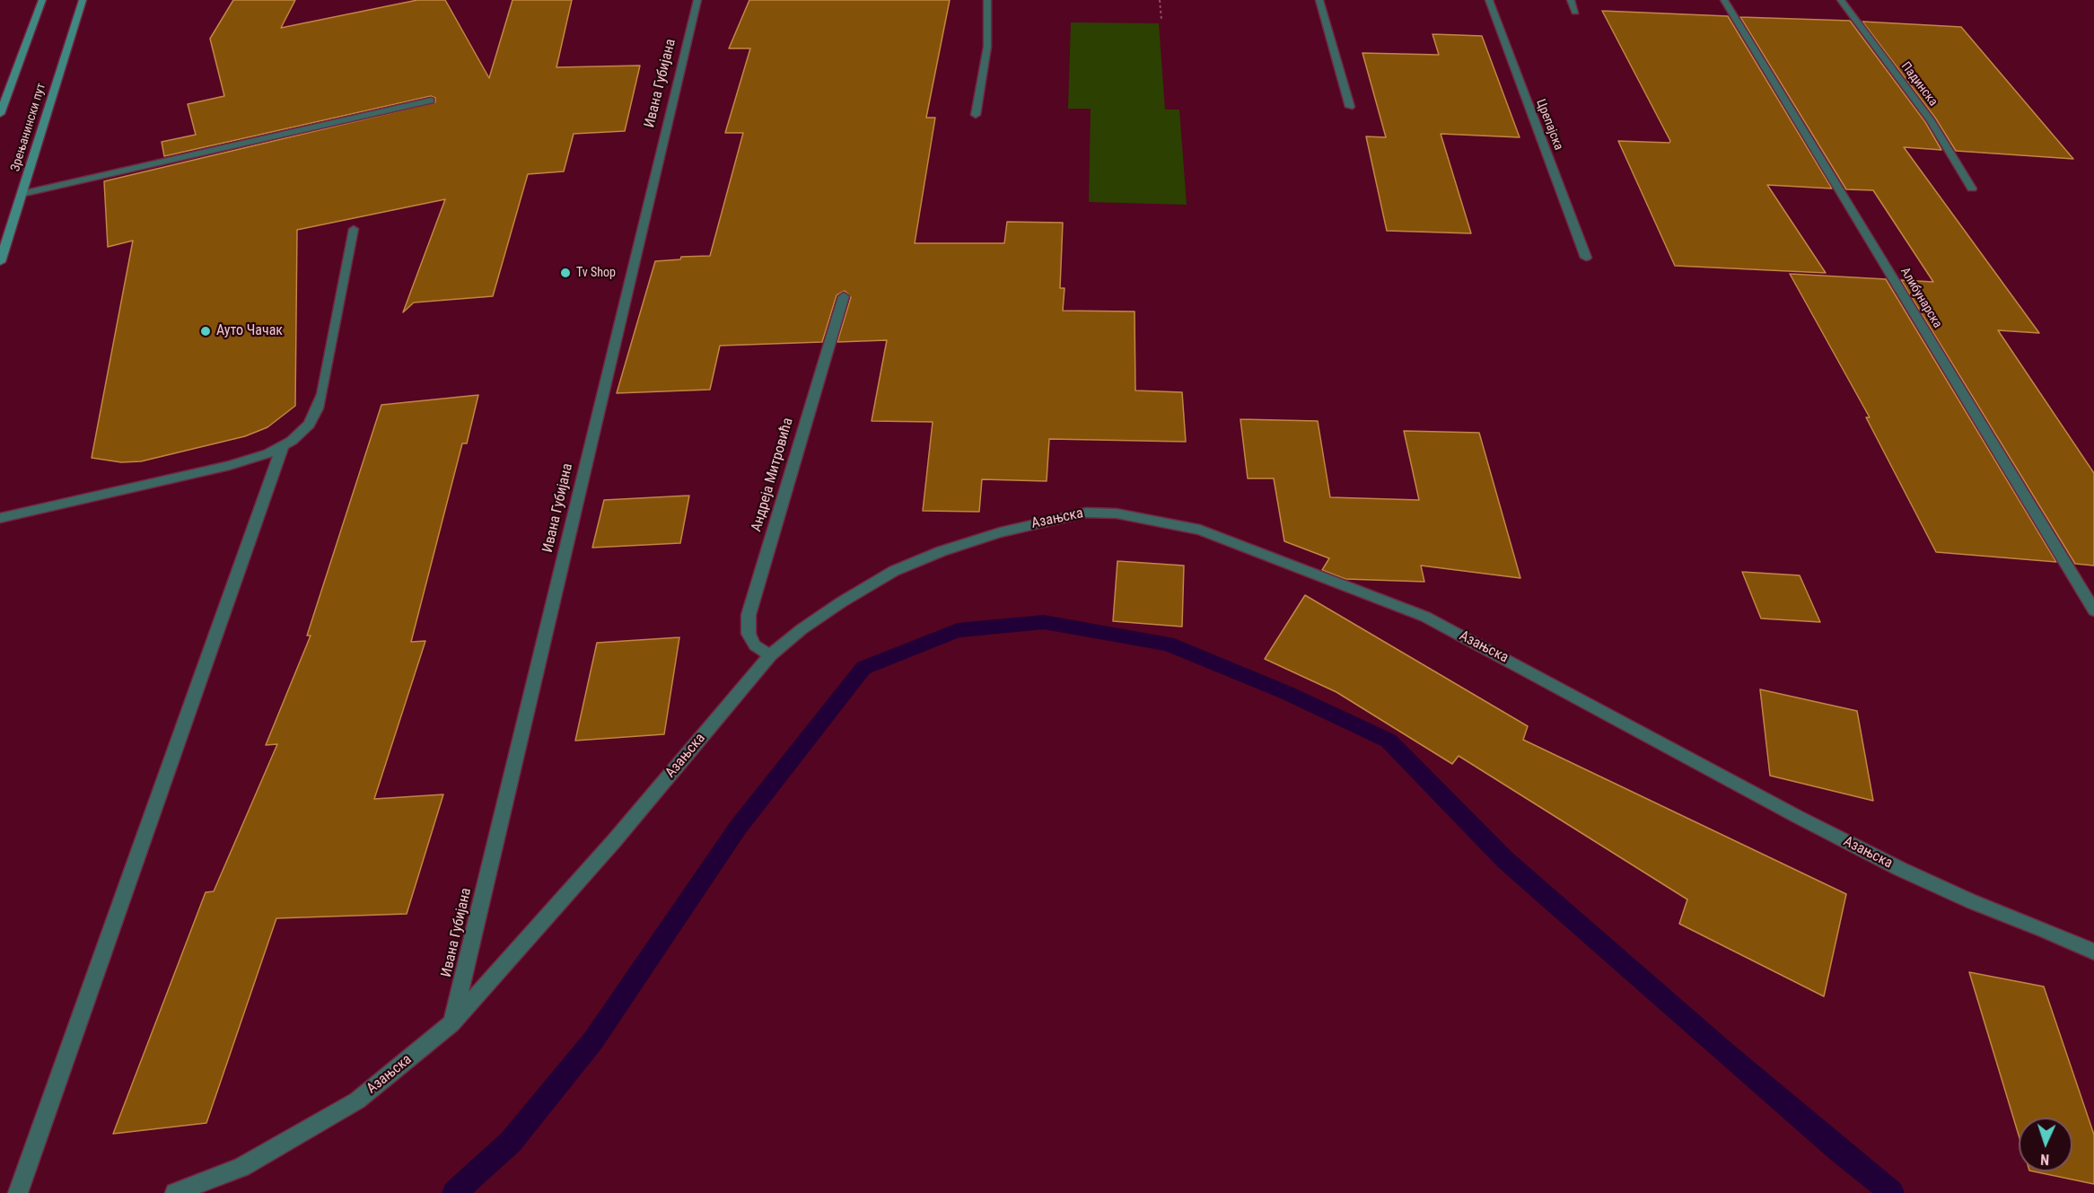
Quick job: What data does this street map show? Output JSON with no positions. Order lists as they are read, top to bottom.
{
  "streets": {
    "main road": ["Зрењанински пут"],
    "street": [
      "Ивана Губијана",
      "Падинска",
      "Црепајска",
      "Алибунарска",
      "Андреја Митровића",
      "Азањска"
    ]
  },
  "crossings": [
    ["Ивана Губијана", "Азањска"],
    ["Андреја Митровића", "Азањска"]
  ],
  "places": ["Tv Shop", "Ауто Чачак"],
  "north": "bottom"
}
